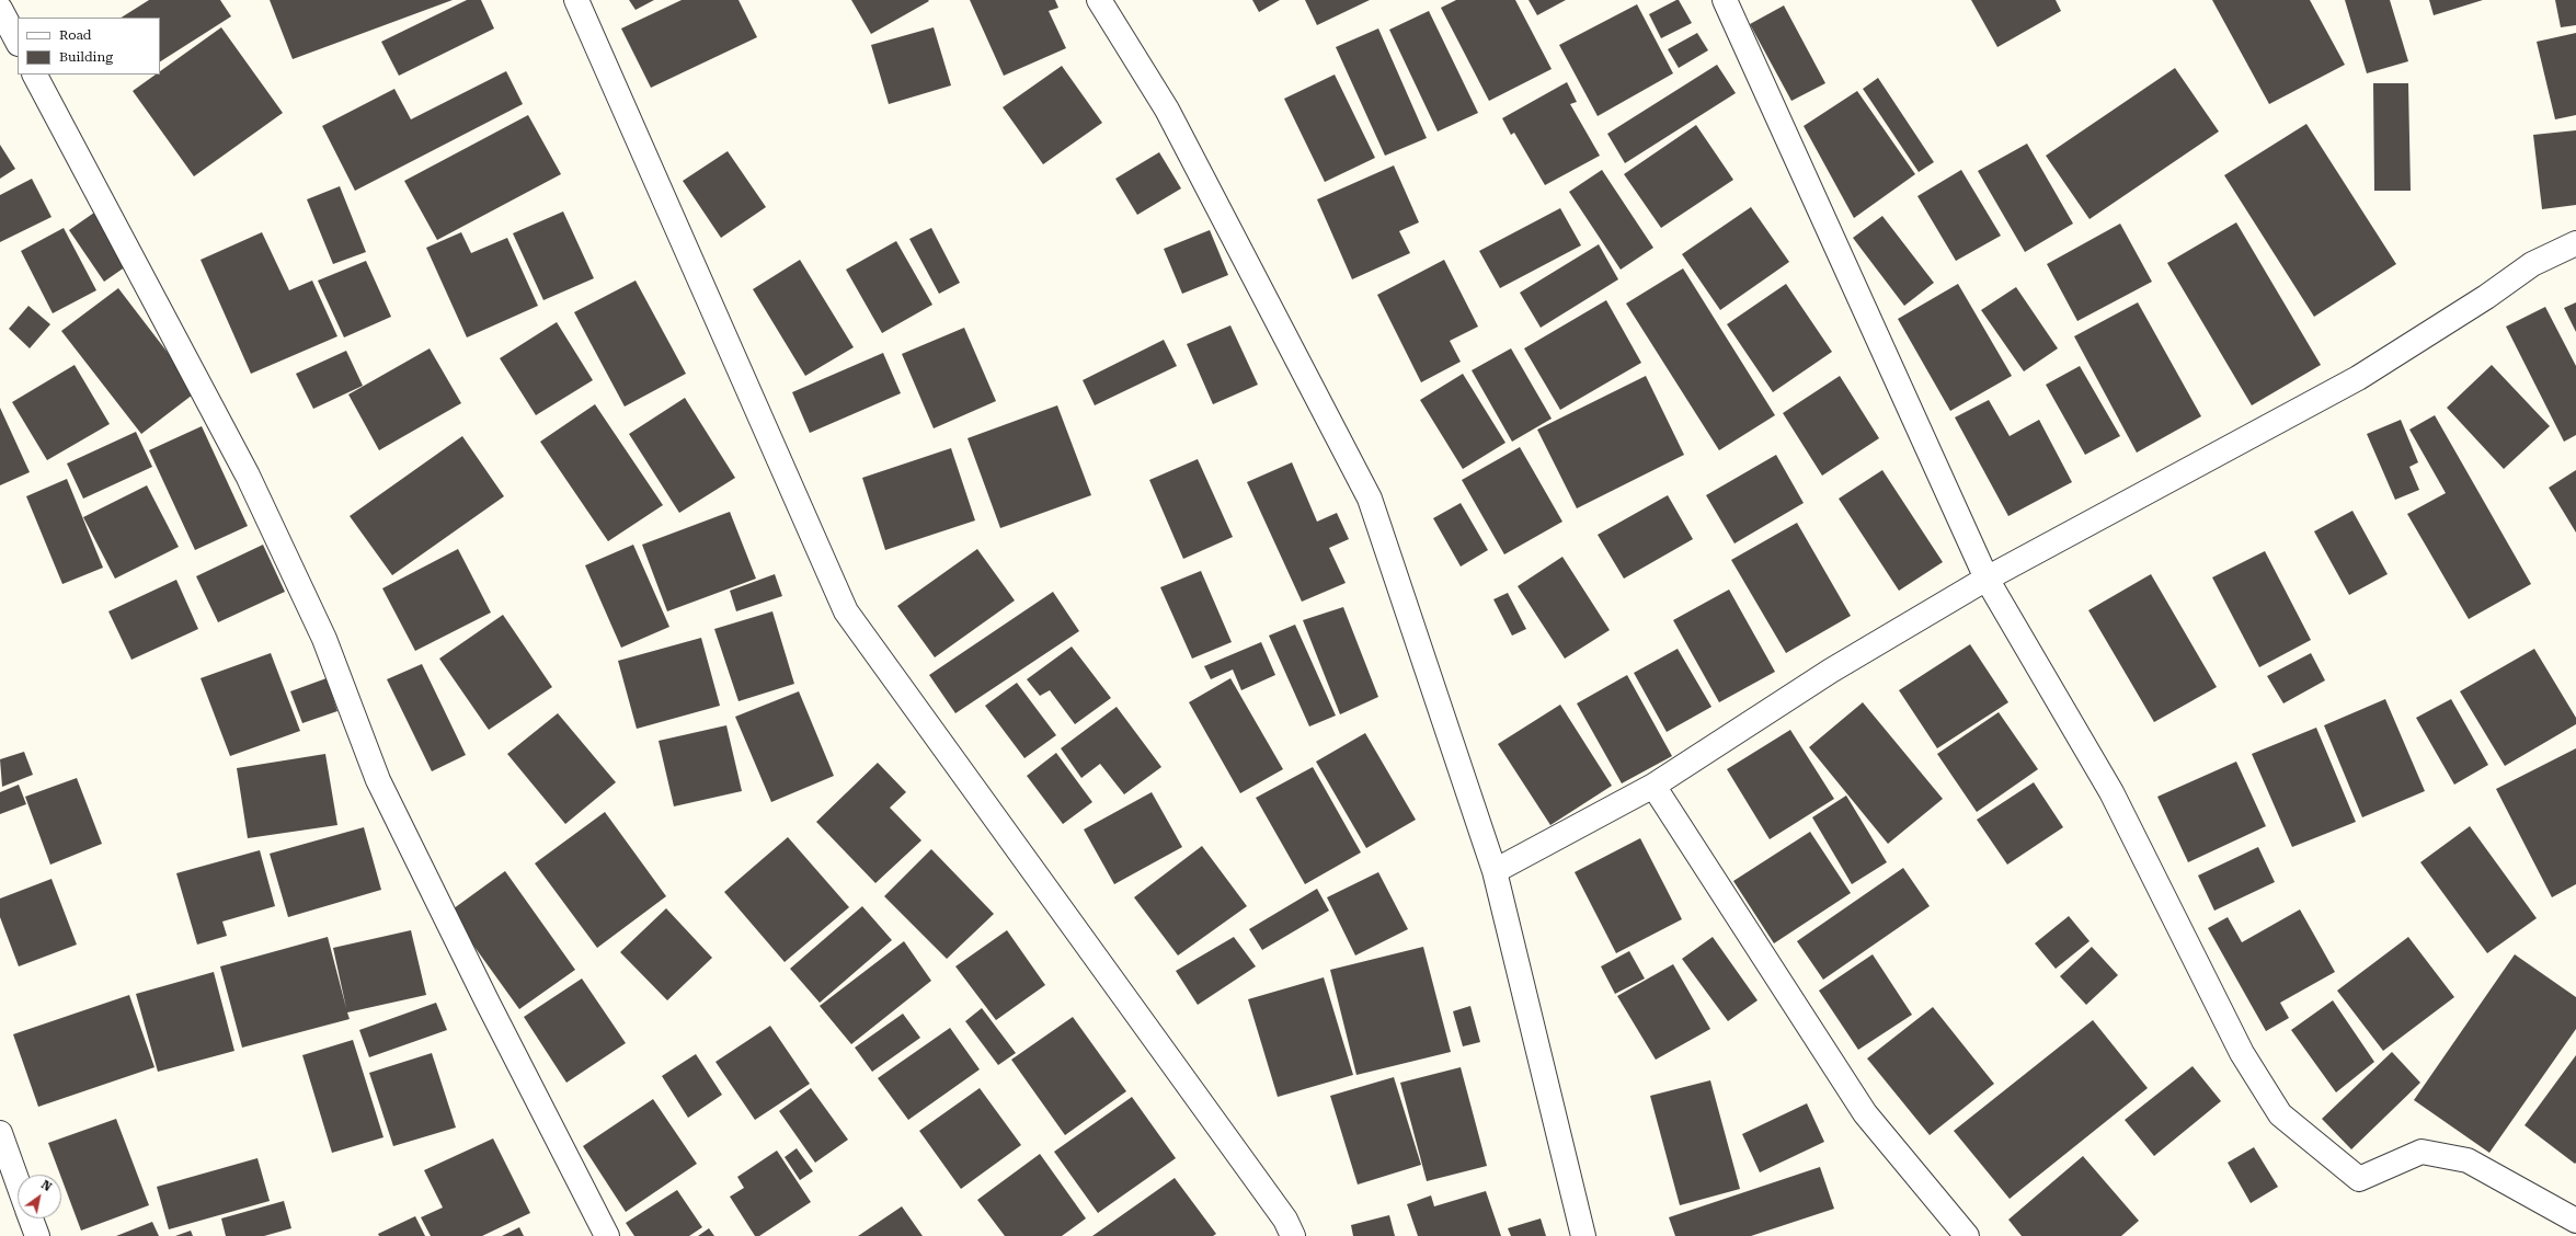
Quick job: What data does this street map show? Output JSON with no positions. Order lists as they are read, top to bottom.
{
  "legend": ["Road", "Building"],
  "north": "top right"
}
